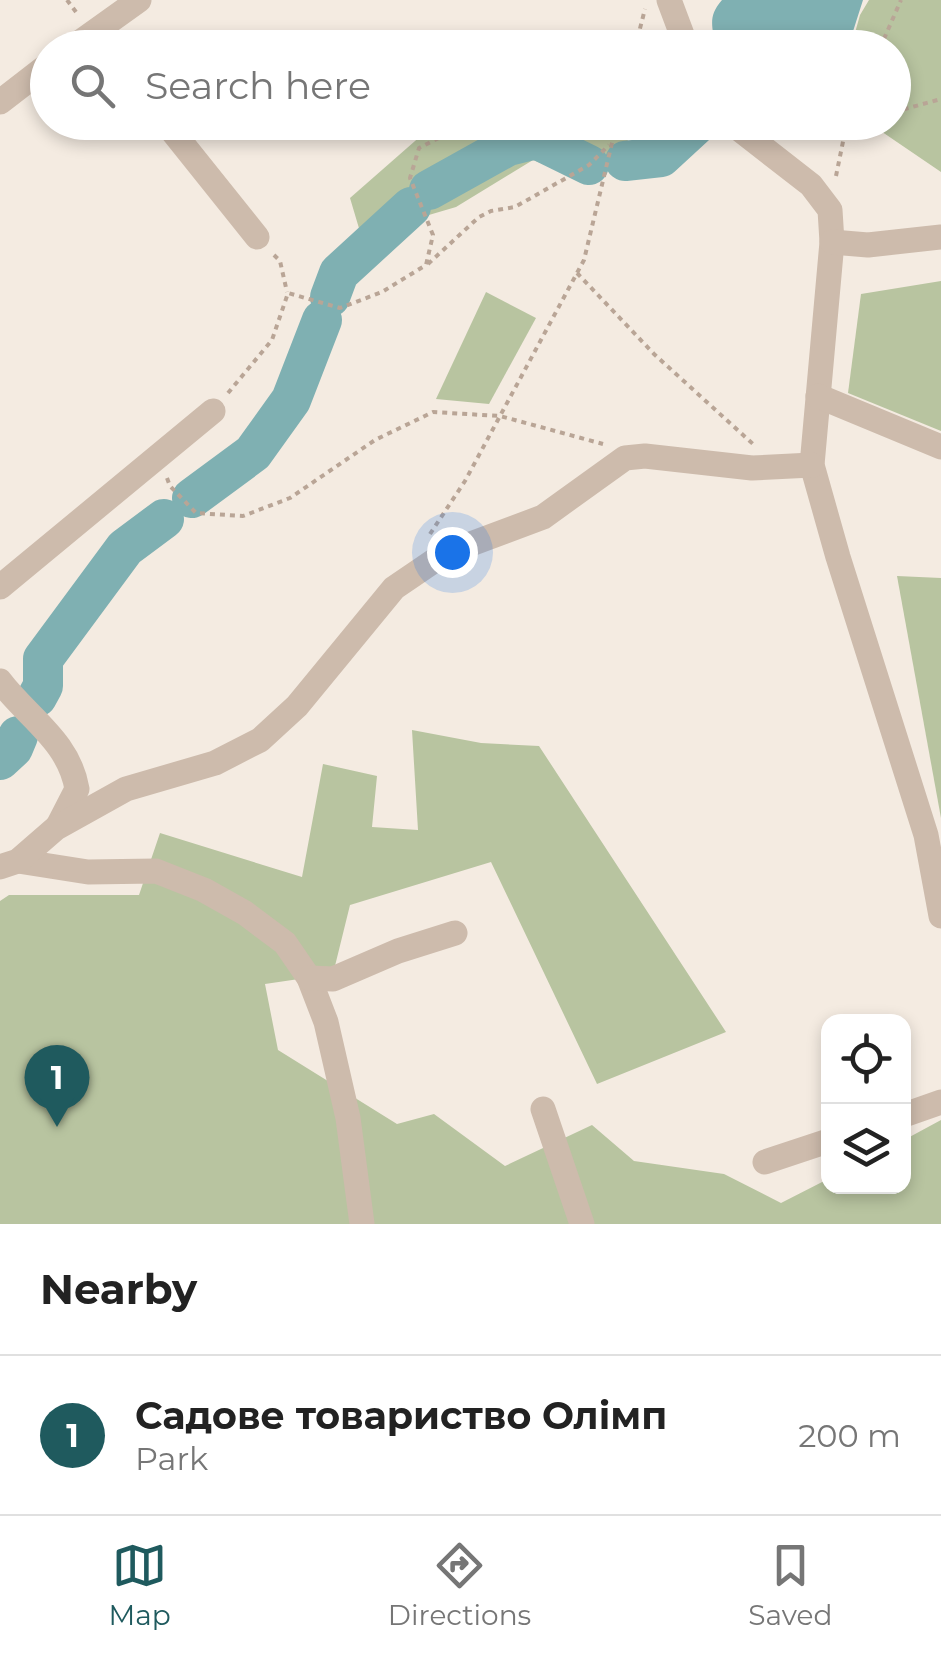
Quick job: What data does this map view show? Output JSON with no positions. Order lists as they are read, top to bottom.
{
  "page": {
    "search": "Search here",
    "pins": "1",
    "heading": "Nearby",
    "list": [
      {
        "mark": "1",
        "name": "Садове товариство Олімп",
        "note": "Park",
        "value": "200 m"
      }
    ],
    "nav": ["Map", "Directions", "Saved"]
  }
}
